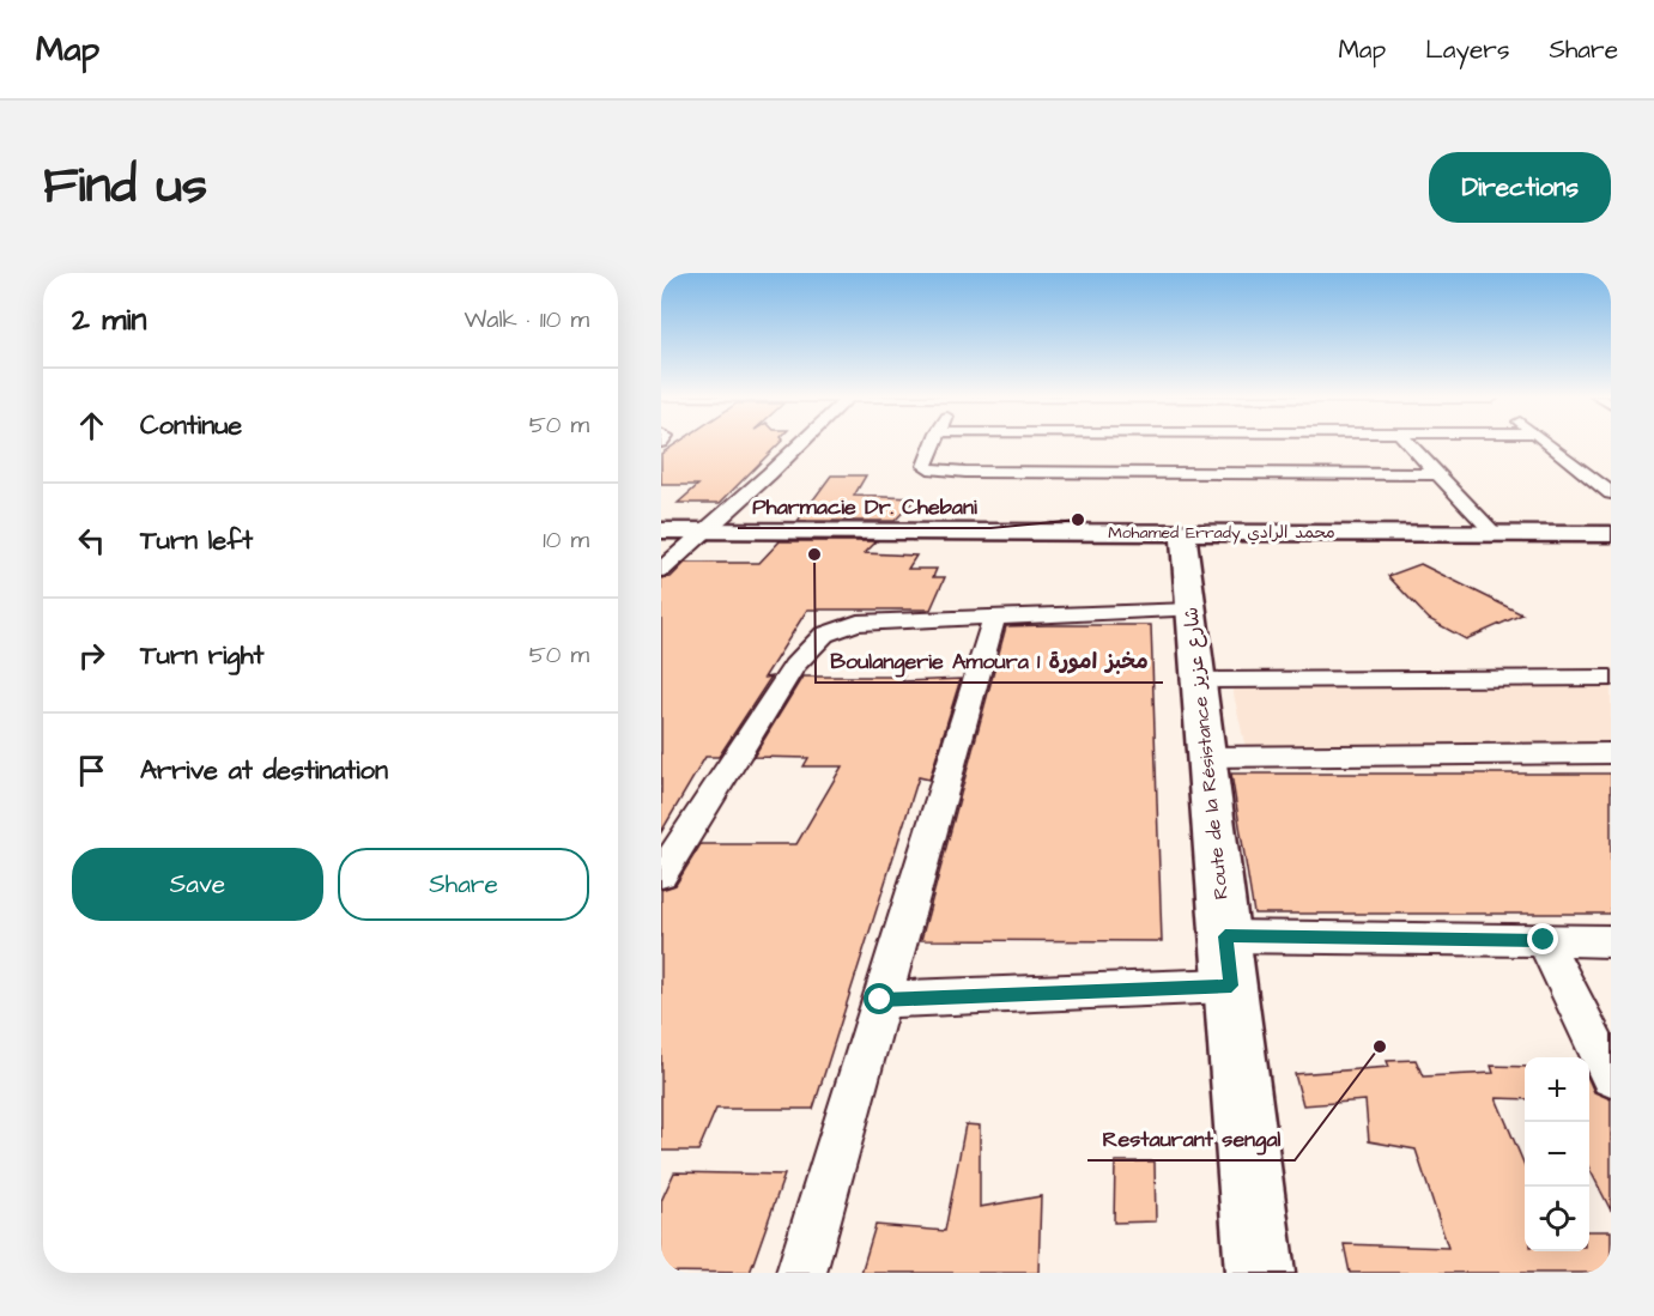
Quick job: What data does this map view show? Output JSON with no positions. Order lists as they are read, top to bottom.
{
  "streets": {
    "street": ["Mohamed Errady محمد الرادي", "Route de la Résistance شارع عزيز"]
  },
  "crossings": [
    ["Mohamed Errady محمد الرادي", "Route de la Résistance شارع عزيز"]
  ],
  "places": ["Pharmacie Dr. Chebani", "Boulangerie Amoura 1 مخبز امورة", "Restaurant sengal"],
  "page": {
    "header": "Map",
    "nav": ["Map", "Layers", "Share"],
    "title": "Find us",
    "buttons": [
      "Directions",
      ["Save", "Share"]
    ],
    "heading": ["2 min", "Walk · 110 m"],
    "list": [
      ["Continue", "50 m"],
      ["Turn left", "10 m"],
      ["Turn right", "50 m"],
      "Arrive at destination"
    ],
    "map_buttons": ["+", "−"]
  }
}
